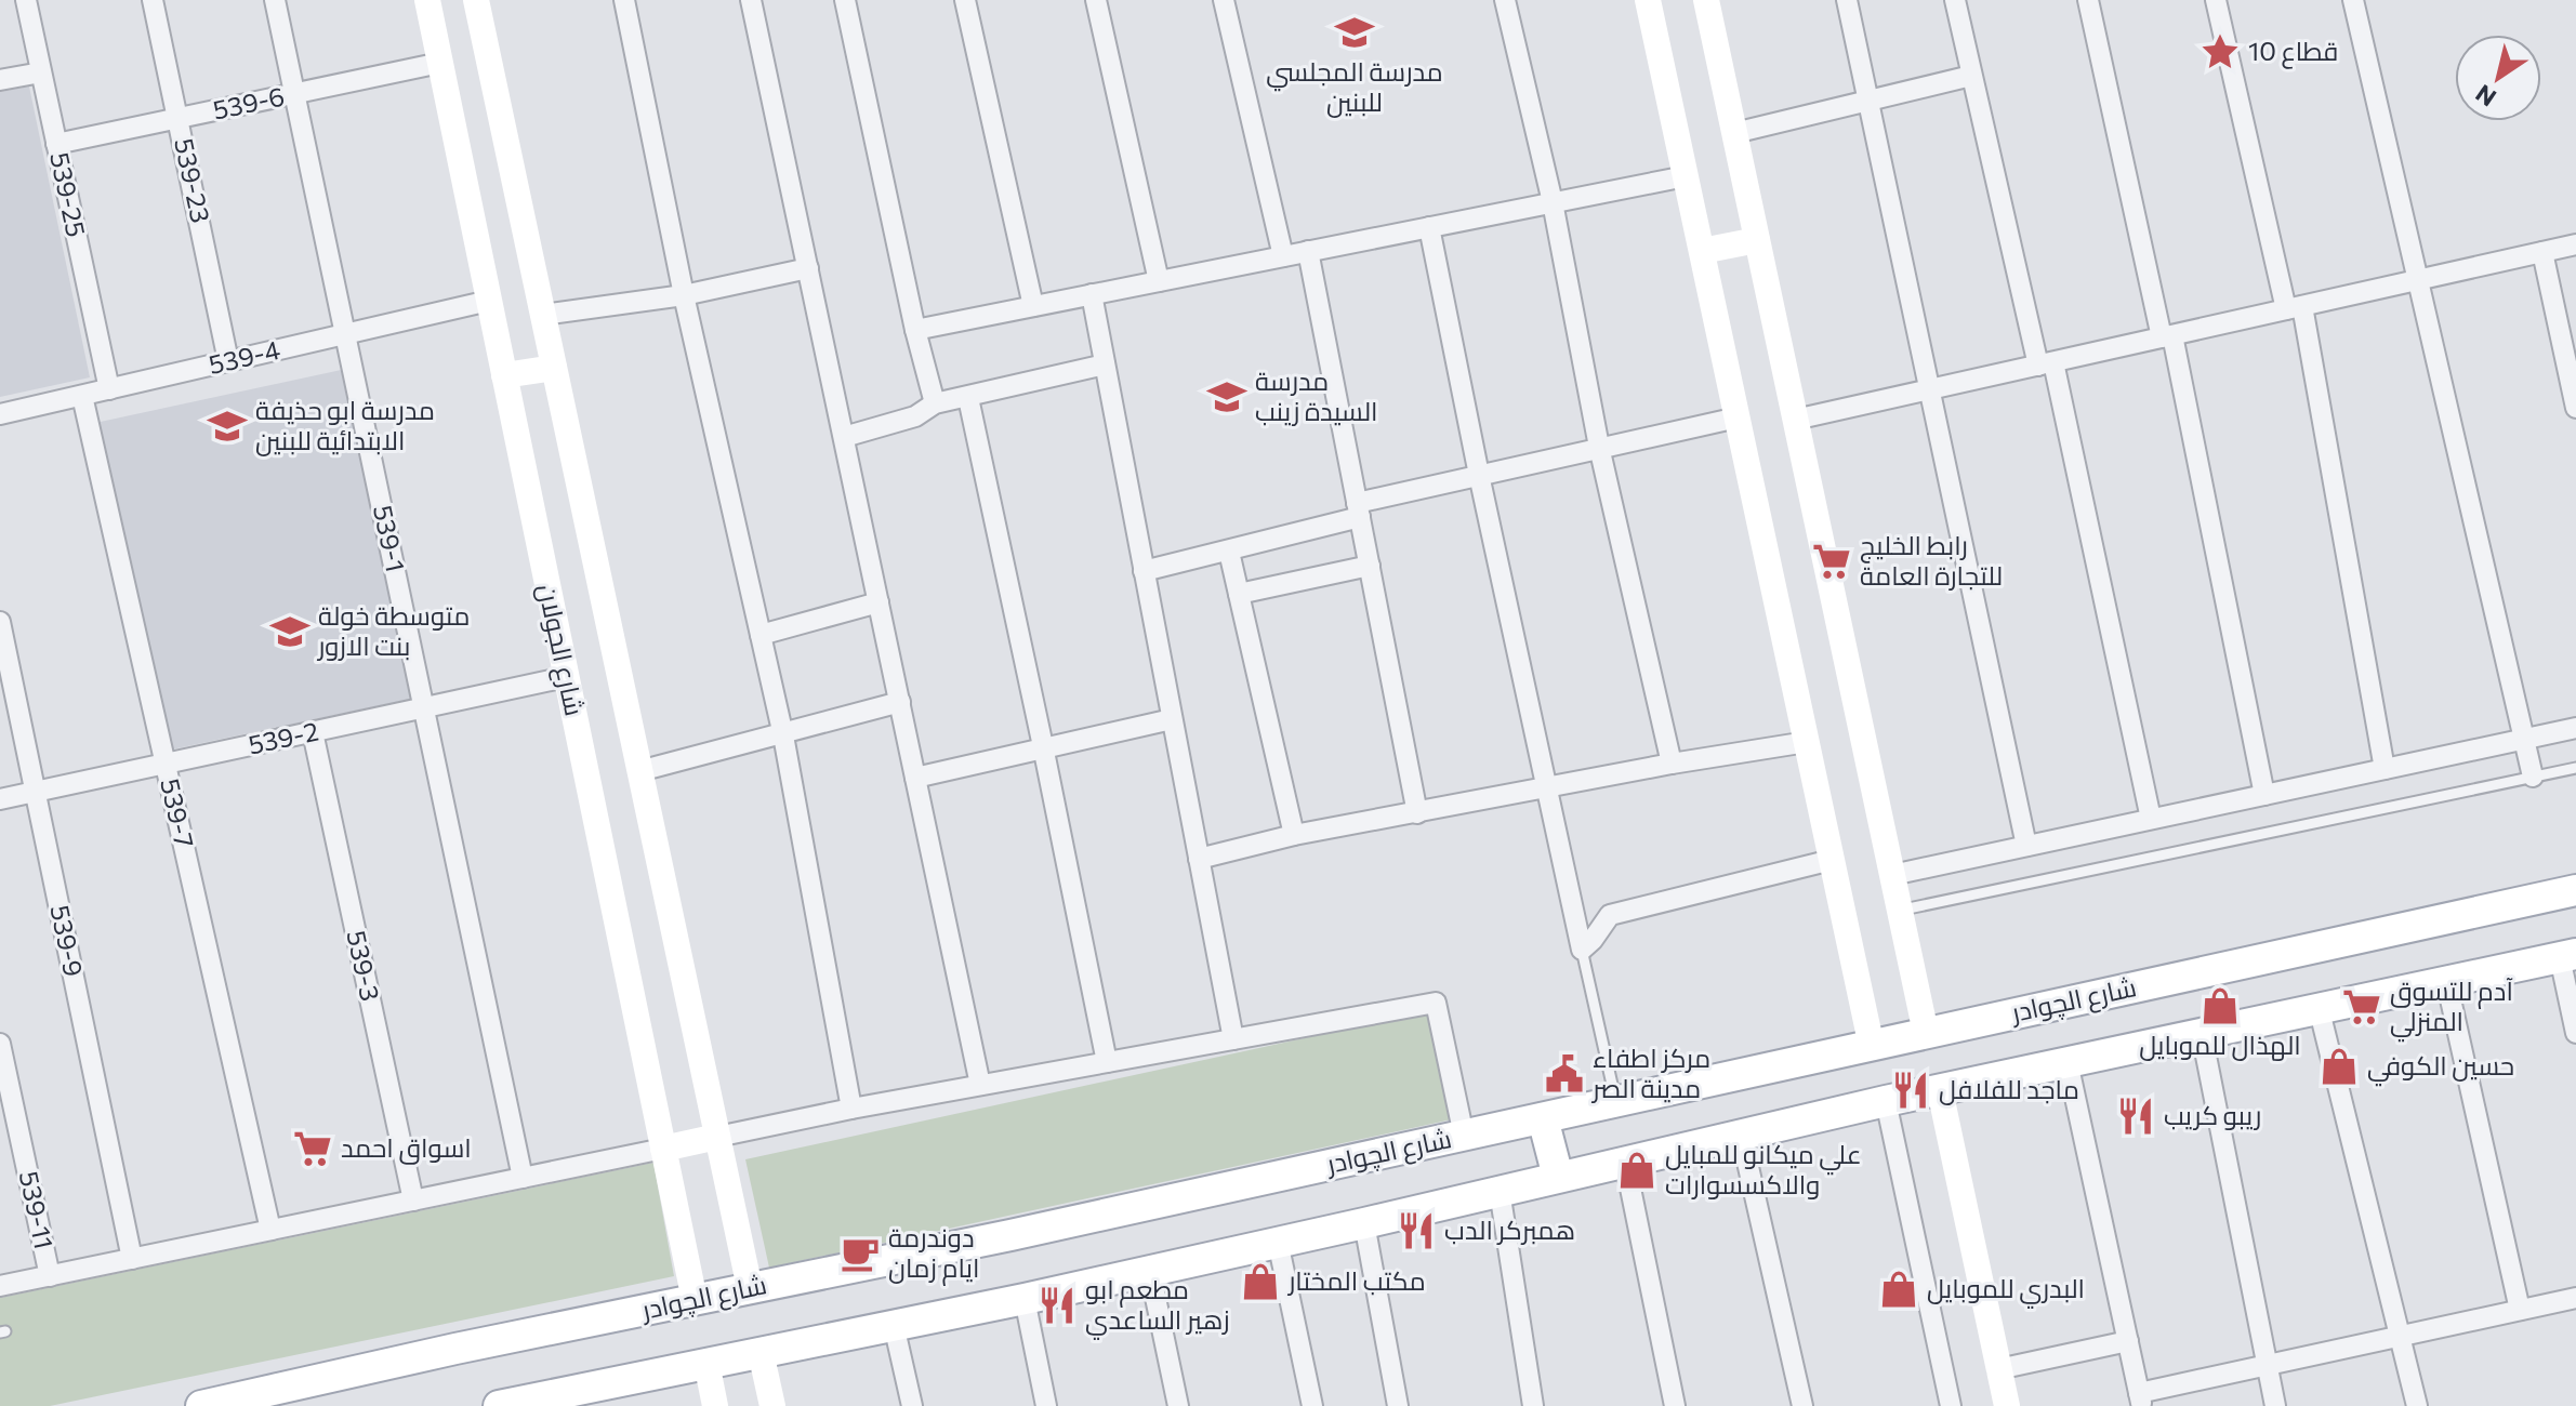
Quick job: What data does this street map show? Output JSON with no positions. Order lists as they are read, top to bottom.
{
  "streets": {
    "main road": ["شارع الچوادر"],
    "street": [
      "539-6",
      "539-23",
      "539-25",
      "539-4",
      "539-1",
      "شارع الجولان",
      "539-2",
      "539-7",
      "539-9",
      "539-3",
      "539-11"
    ]
  },
  "crossings": [
    ["539-6", "539-23"],
    ["539-6", "539-25"],
    ["539-6", "539-1"],
    ["539-6", "شارع الجولان"],
    ["539-23", "539-4"],
    ["539-25", "539-4"],
    ["539-4", "539-1"],
    ["539-4", "شارع الجولان"],
    ["539-4", "539-7"],
    ["539-1", "539-2"],
    ["شارع الجولان", "539-2"],
    ["شارع الجولان", "شارع الچوادر"],
    ["539-2", "539-7"],
    ["539-2", "539-9"],
    ["539-2", "539-3"]
  ],
  "places": {
    "school or university": [
      "مدرسة المجلسي للبنين",
      "مدرسة السيدة زينب",
      "مدرسة ابو حذيفة الابتدائية للبنين",
      "متوسطة خولة بنت الازور"
    ],
    "place": ["قطاع 10"],
    "supermarket": ["رابط الخليج للتجارة العامة", "آدم للتسوق المنزلي", "اسواق احمد"],
    "shop": [
      "الهذال للموبايل",
      "حسين الكوفي",
      "علي ميكانو للمبايل والاكسسوارات",
      "مكتب المختار",
      "البدري للموبايل"
    ],
    "public building": ["مركز اطفاء مدينة الصر"],
    "restaurant": [
      "ماجد للفلافل",
      "ريبو كريب",
      "همبركر الدب",
      "مطعم ابو زهير الساعدي"
    ],
    "cafe": ["دوندرمة ايام زمان"]
  },
  "north": "bottom left"
}
